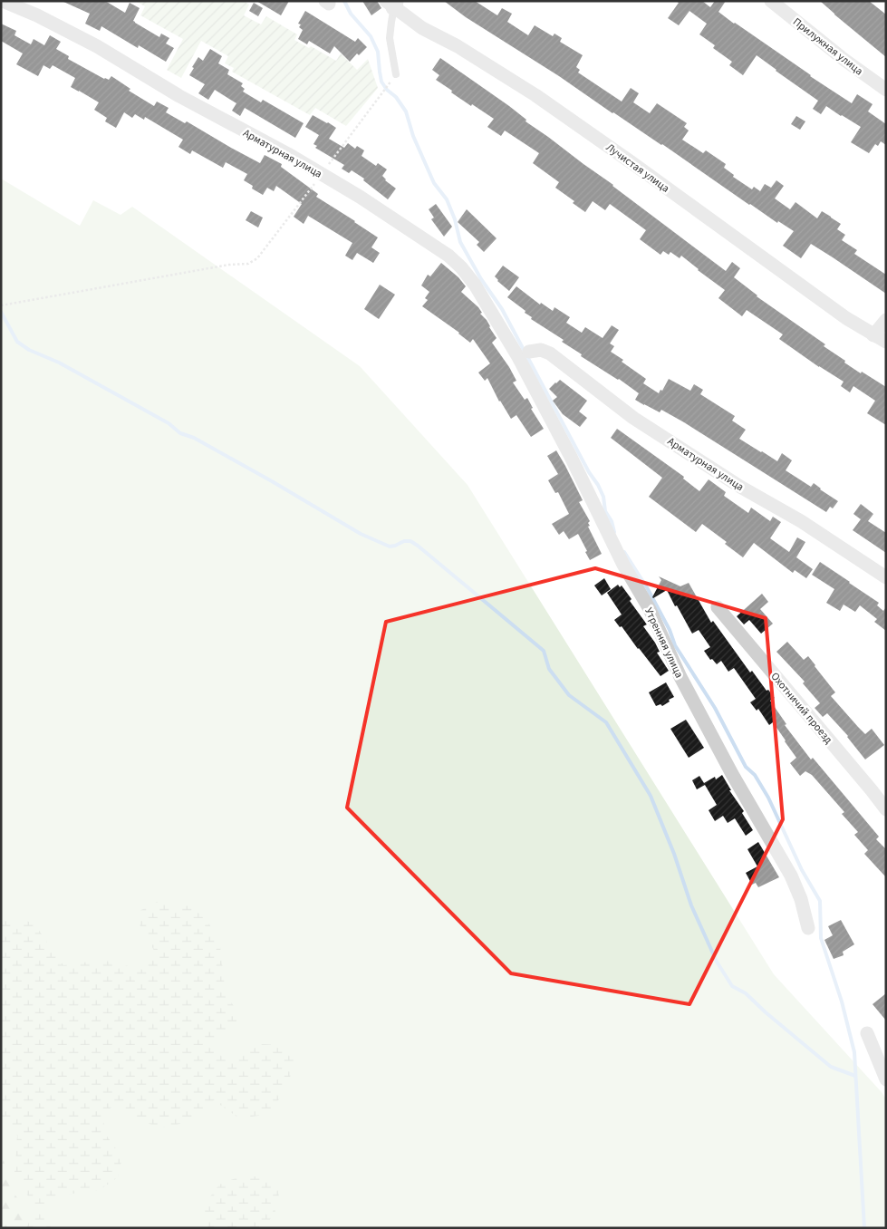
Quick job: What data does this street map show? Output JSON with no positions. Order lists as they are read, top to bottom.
{
  "streets": {
    "street": [
      "Прилужная улица",
      "Арматурная улица",
      "Лучистая улица",
      "Утренняя улица",
      "Охотничий проезд"
    ]
  },
  "crossings": [
    ["Арматурная улица", "Утренняя улица"]
  ]
}
